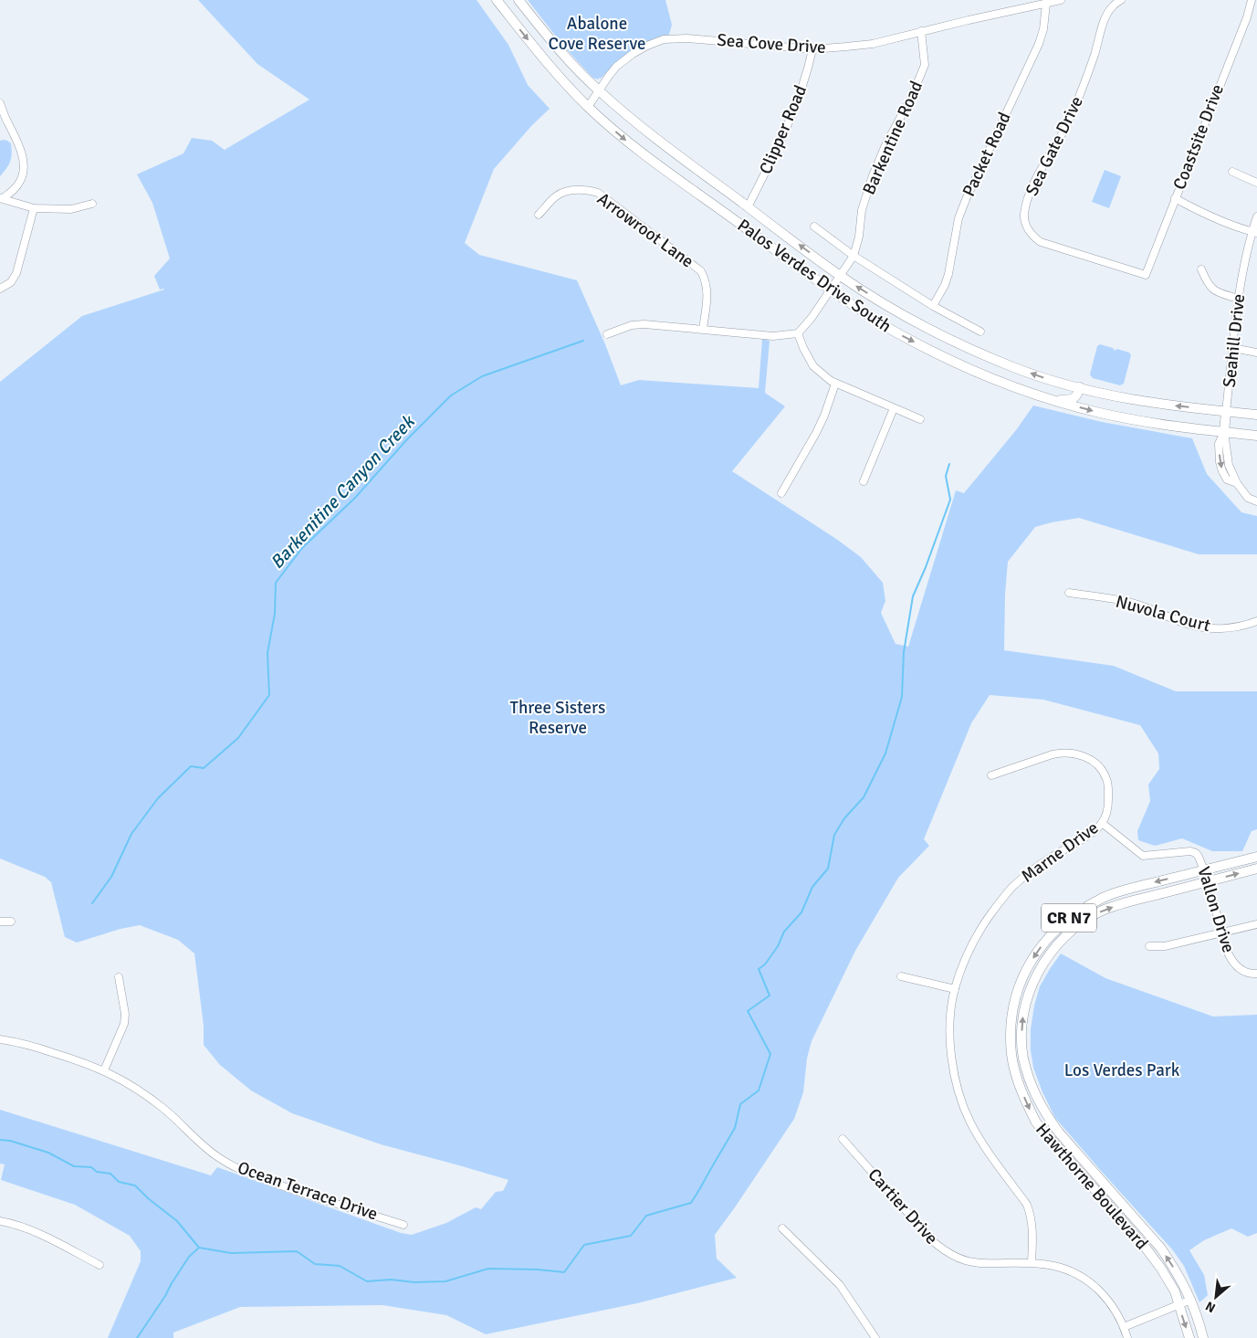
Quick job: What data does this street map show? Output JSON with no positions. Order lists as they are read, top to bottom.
{
  "streets": {
    "main road": ["Palos Verdes Drive South", "CR N7", "Hawthorne Boulevard"],
    "street": [
      "Sea Cove Drive",
      "Clipper Road",
      "Coastsite Drive",
      "Barkentine Road",
      "Sea Gate Drive",
      "Packet Road",
      "Arrowroot Lane",
      "Seahill Drive",
      "Nuvola Court",
      "Marne Drive",
      "Vallon Drive",
      "Ocean Terrace Drive",
      "Cartier Drive"
    ]
  },
  "crossings": [
    ["Sea Cove Drive", "Clipper Road"],
    ["Sea Cove Drive", "Barkentine Road"],
    ["Sea Cove Drive", "Packet Road"],
    ["Sea Cove Drive", "Palos Verdes Drive South"],
    ["Clipper Road", "Palos Verdes Drive South"],
    ["Coastsite Drive", "Sea Gate Drive"],
    ["Barkentine Road", "Palos Verdes Drive South"],
    ["Palos Verdes Drive South", "Seahill Drive"],
    ["Marne Drive", "Vallon Drive"],
    ["Marne Drive", "Cartier Drive"],
    ["Vallon Drive", "Hawthorne Boulevard"]
  ],
  "water": ["Barkenitine Canyon Creek"],
  "parks": ["Abalone Cove Reserve", "Three Sisters Reserve", "Los Verdes Park"],
  "north": "bottom left"
}
